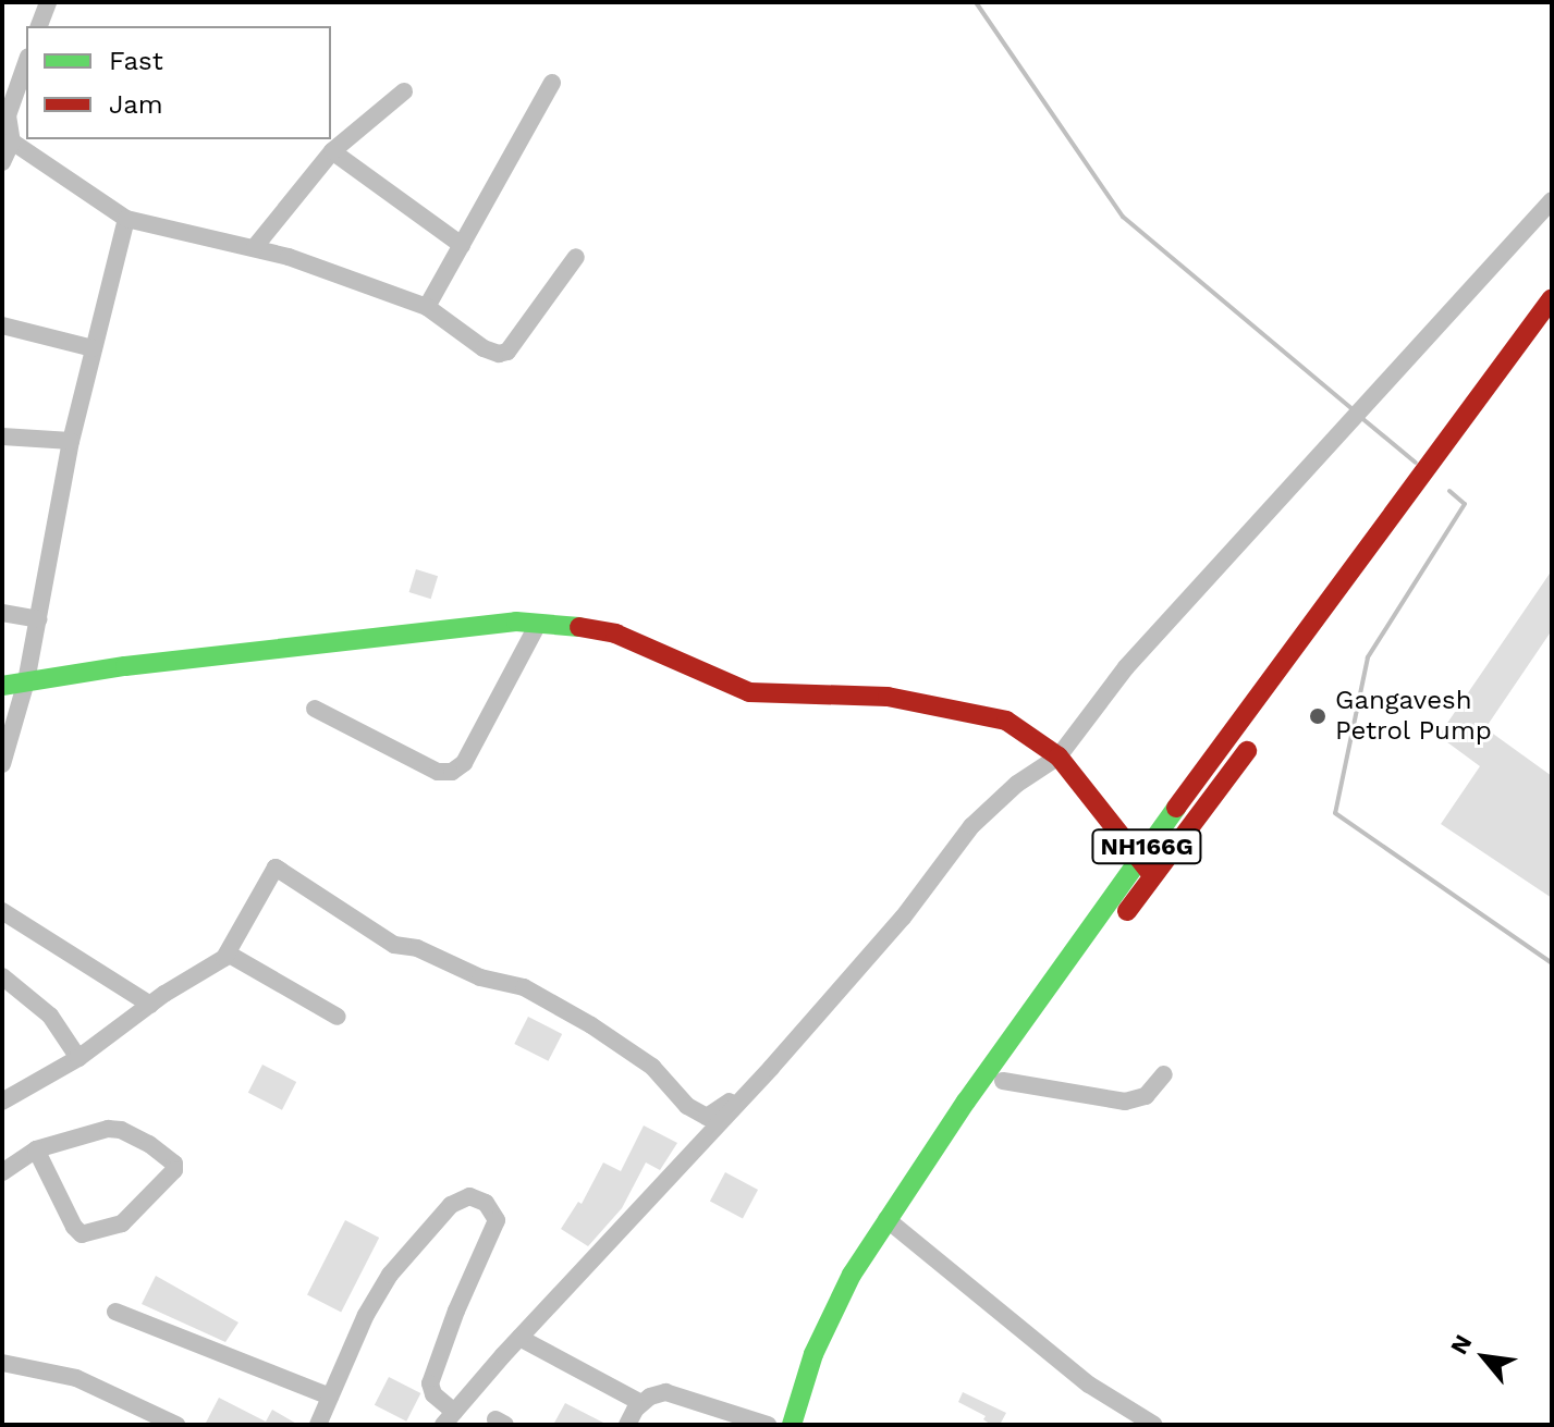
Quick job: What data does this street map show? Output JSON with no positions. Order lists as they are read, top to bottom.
{
  "streets": {
    "main road": ["NH166G"]
  },
  "places": ["Gangavesh Petrol Pump"],
  "legend": ["Fast", "Jam"],
  "north": "top left"
}
